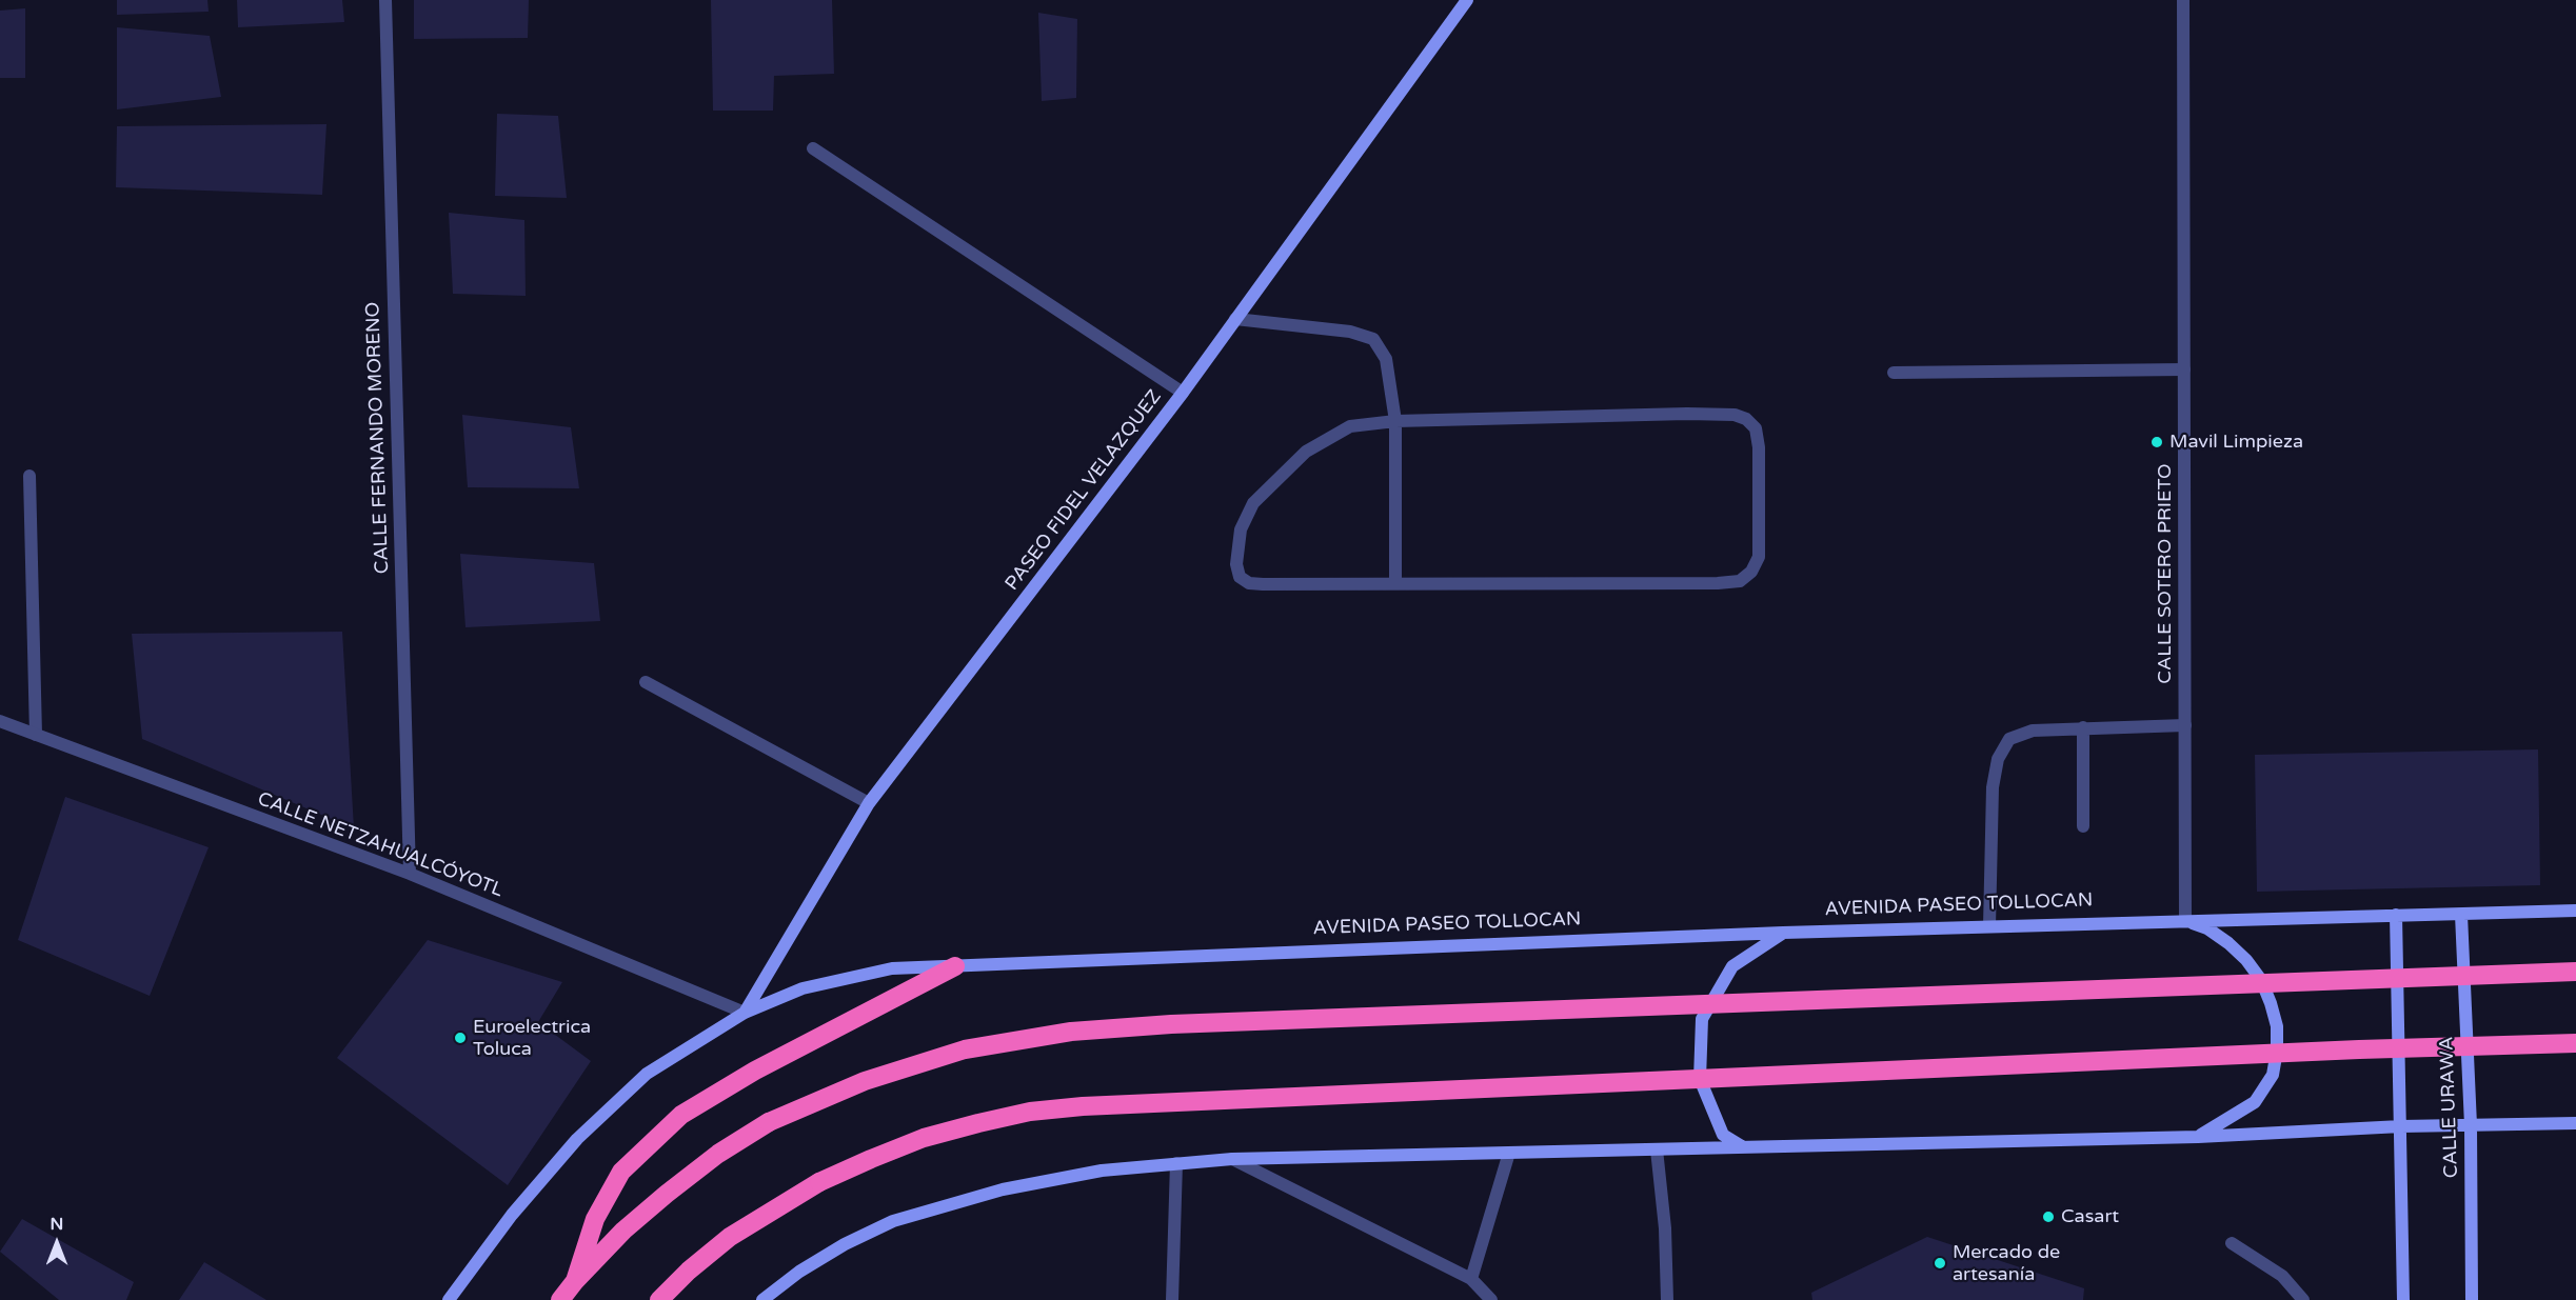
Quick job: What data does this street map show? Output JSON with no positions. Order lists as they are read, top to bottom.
{
  "streets": {
    "main road": ["PASEO FIDEL VELAZQUEZ", "AVENIDA PASEO TOLLOCAN", "CALLE URAWA"],
    "street": ["CALLE FERNANDO MORENO", "CALLE SOTERO PRIETO", "CALLE NETZAHUALCÓYOTL"]
  },
  "crossings": [
    ["CALLE FERNANDO MORENO", "CALLE NETZAHUALCÓYOTL"],
    ["PASEO FIDEL VELAZQUEZ", "CALLE NETZAHUALCÓYOTL"],
    ["PASEO FIDEL VELAZQUEZ", "AVENIDA PASEO TOLLOCAN"],
    ["CALLE SOTERO PRIETO", "AVENIDA PASEO TOLLOCAN"],
    ["CALLE NETZAHUALCÓYOTL", "AVENIDA PASEO TOLLOCAN"],
    ["AVENIDA PASEO TOLLOCAN", "CALLE URAWA"]
  ],
  "places": [
    "Mavil Limpieza",
    "Euroelectrica Toluca",
    "Casart",
    "Mercado de artesanía"
  ],
  "north": "top"
}
